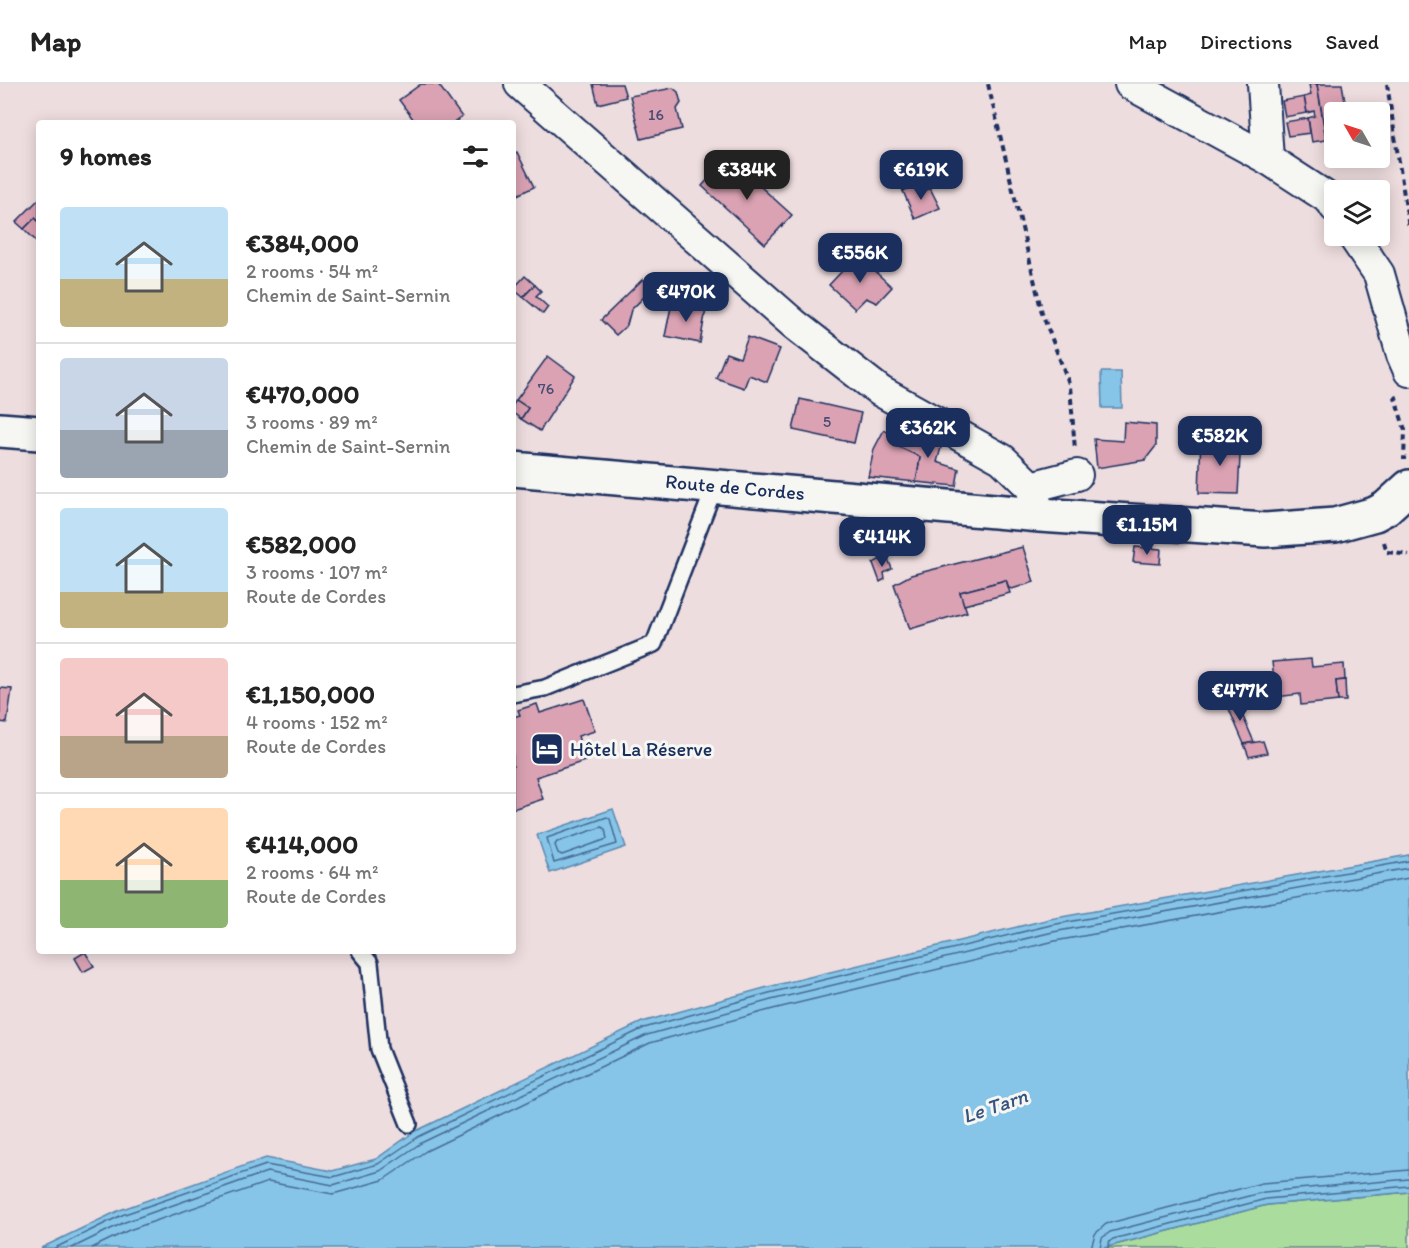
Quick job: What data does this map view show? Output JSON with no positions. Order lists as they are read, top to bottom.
{
  "streets": {
    "main road": ["Route de Cordes"]
  },
  "water": ["Le Tarn"],
  "places": {
    "hotel": ["Hôtel La Réserve"]
  },
  "house_numbers": ["16", "76", "5"],
  "north": "top left",
  "page": {
    "header": "Map",
    "nav": ["Map", "Directions", "Saved"],
    "heading": "9 homes",
    "price": [
      "€384K",
      "€619K",
      "€556K",
      "€470K",
      "€362K",
      "€582K",
      "€1.15M",
      "€414K",
      "€477K"
    ],
    "list": [
      {
        "name": "€384,000",
        "note": "2 rooms · 54 m² · Chemin de Saint-Sernin"
      },
      {
        "name": "€470,000",
        "note": "3 rooms · 89 m² · Chemin de Saint-Sernin"
      },
      {
        "name": "€582,000",
        "note": "3 rooms · 107 m² · Route de Cordes"
      },
      {
        "name": "€1,150,000",
        "note": "4 rooms · 152 m² · Route de Cordes"
      },
      {
        "name": "€414,000",
        "note": "2 rooms · 64 m² · Route de Cordes"
      }
    ]
  }
}
